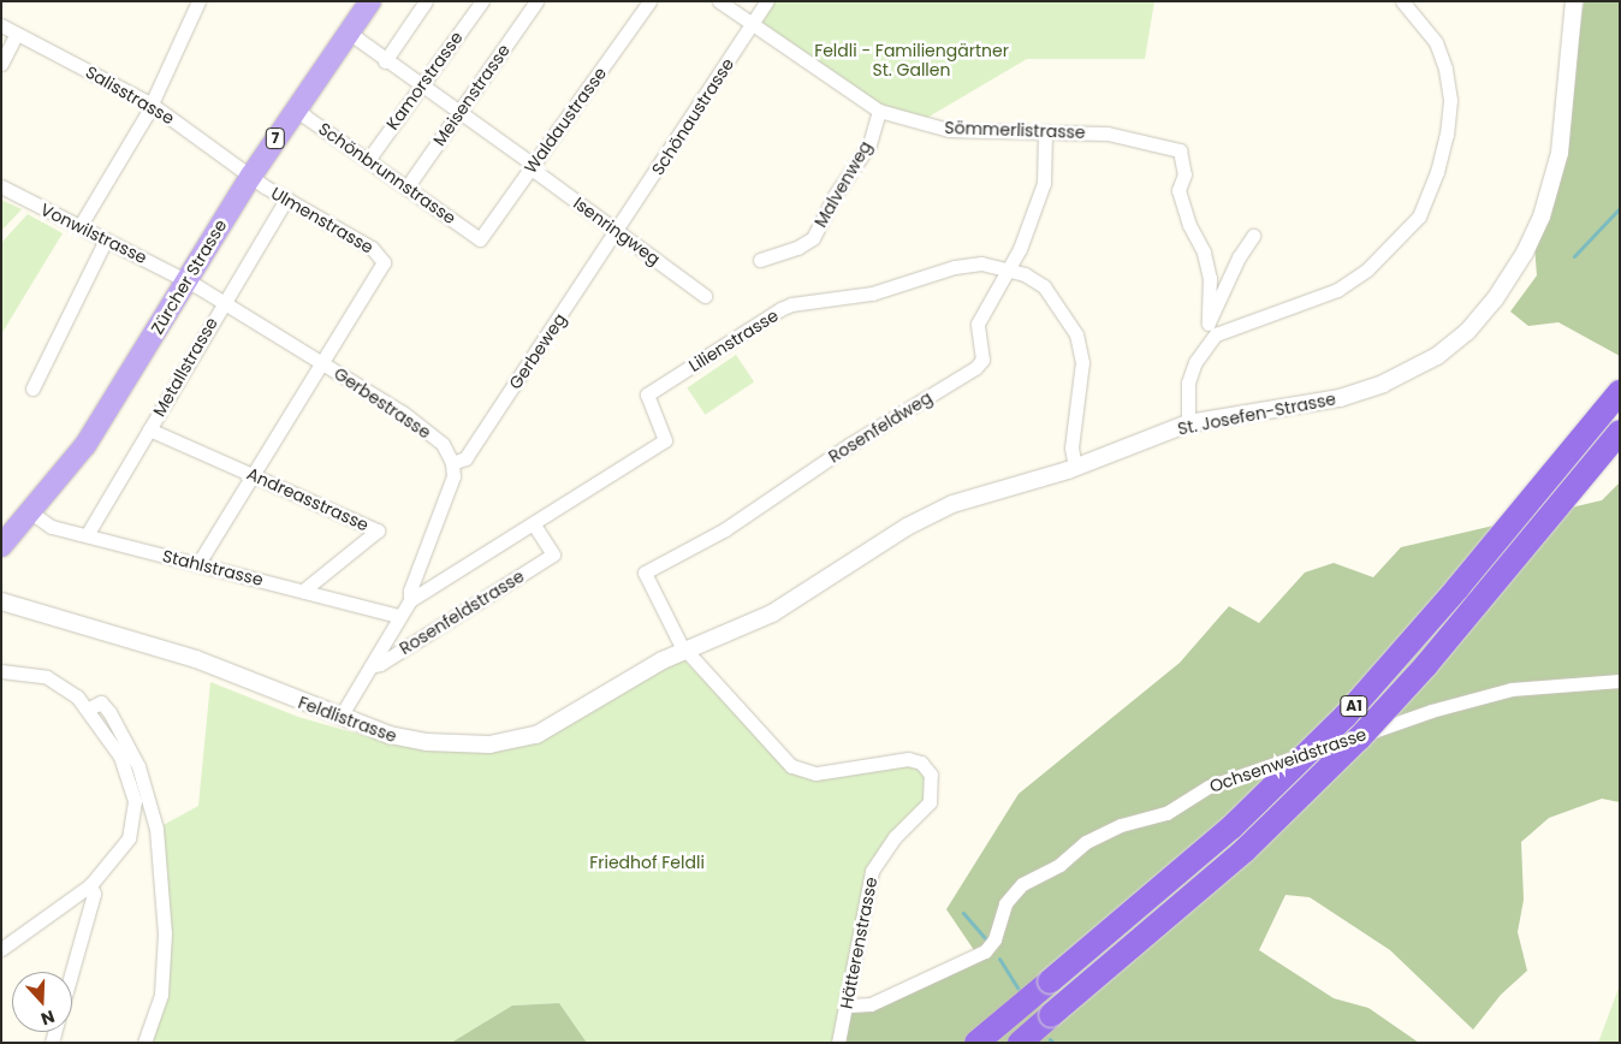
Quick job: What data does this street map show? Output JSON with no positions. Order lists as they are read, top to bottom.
{
  "streets": {
    "highway": ["A1"],
    "main road": ["7", "Zürcher Strasse"],
    "street": [
      "Kamorstrasse",
      "Salisstrasse",
      "Meisenstrasse",
      "Schönaustrasse",
      "Waldaustrasse",
      "Sömmerlistrasse",
      "Schönbrunnstrasse",
      "Malvenweg",
      "Ulmenstrasse",
      "Isenringweg",
      "Vonwilstrasse",
      "Lilienstrasse",
      "Gerbeweg",
      "Metallstrasse",
      "Gerbestrasse",
      "St. Josefen-Strasse",
      "Rosenfeldweg",
      "Andreasstrasse",
      "Stahlstrasse",
      "Rosenfeldstrasse",
      "Feldlistrasse",
      "Ochsenweidstrasse",
      "Hätterenstrasse"
    ]
  },
  "crossings": [
    ["Kamorstrasse", "Schönbrunnstrasse"],
    ["Kamorstrasse", "Isenringweg"],
    ["Salisstrasse", "Ulmenstrasse"],
    ["Salisstrasse", "Zürcher Strasse"],
    ["Meisenstrasse", "Schönbrunnstrasse"],
    ["Meisenstrasse", "Isenringweg"],
    ["Schönaustrasse", "Sömmerlistrasse"],
    ["Schönaustrasse", "Isenringweg"],
    ["Schönaustrasse", "Gerbeweg"],
    ["Waldaustrasse", "Schönbrunnstrasse"],
    ["Waldaustrasse", "Isenringweg"],
    ["Sömmerlistrasse", "Malvenweg"],
    ["Sömmerlistrasse", "Rosenfeldweg"],
    ["Schönbrunnstrasse", "Zürcher Strasse"],
    ["Ulmenstrasse", "Zürcher Strasse"],
    ["Ulmenstrasse", "Metallstrasse"],
    ["Ulmenstrasse", "Gerbestrasse"],
    ["Isenringweg", "Zürcher Strasse"],
    ["Isenringweg", "Gerbeweg"],
    ["Vonwilstrasse", "Zürcher Strasse"],
    ["Vonwilstrasse", "Gerbestrasse"],
    ["Zürcher Strasse", "Gerbestrasse"],
    ["Zürcher Strasse", "Stahlstrasse"],
    ["Lilienstrasse", "St. Josefen-Strasse"],
    ["Lilienstrasse", "Rosenfeldweg"],
    ["Lilienstrasse", "Rosenfeldstrasse"],
    ["Gerbeweg", "Gerbestrasse"],
    ["Metallstrasse", "Gerbestrasse"],
    ["Metallstrasse", "Andreasstrasse"],
    ["Metallstrasse", "Stahlstrasse"],
    ["St. Josefen-Strasse", "Rosenfeldweg"],
    ["St. Josefen-Strasse", "Feldlistrasse"],
    ["St. Josefen-Strasse", "Hätterenstrasse"],
    ["Rosenfeldweg", "Feldlistrasse"],
    ["Rosenfeldweg", "Hätterenstrasse"],
    ["Andreasstrasse", "Stahlstrasse"],
    ["Feldlistrasse", "Hätterenstrasse"],
    ["Ochsenweidstrasse", "Hätterenstrasse"]
  ],
  "parks": ["Feldli - Familiengärtner St. Gallen", "Friedhof Feldli"],
  "north": "bottom"
}
